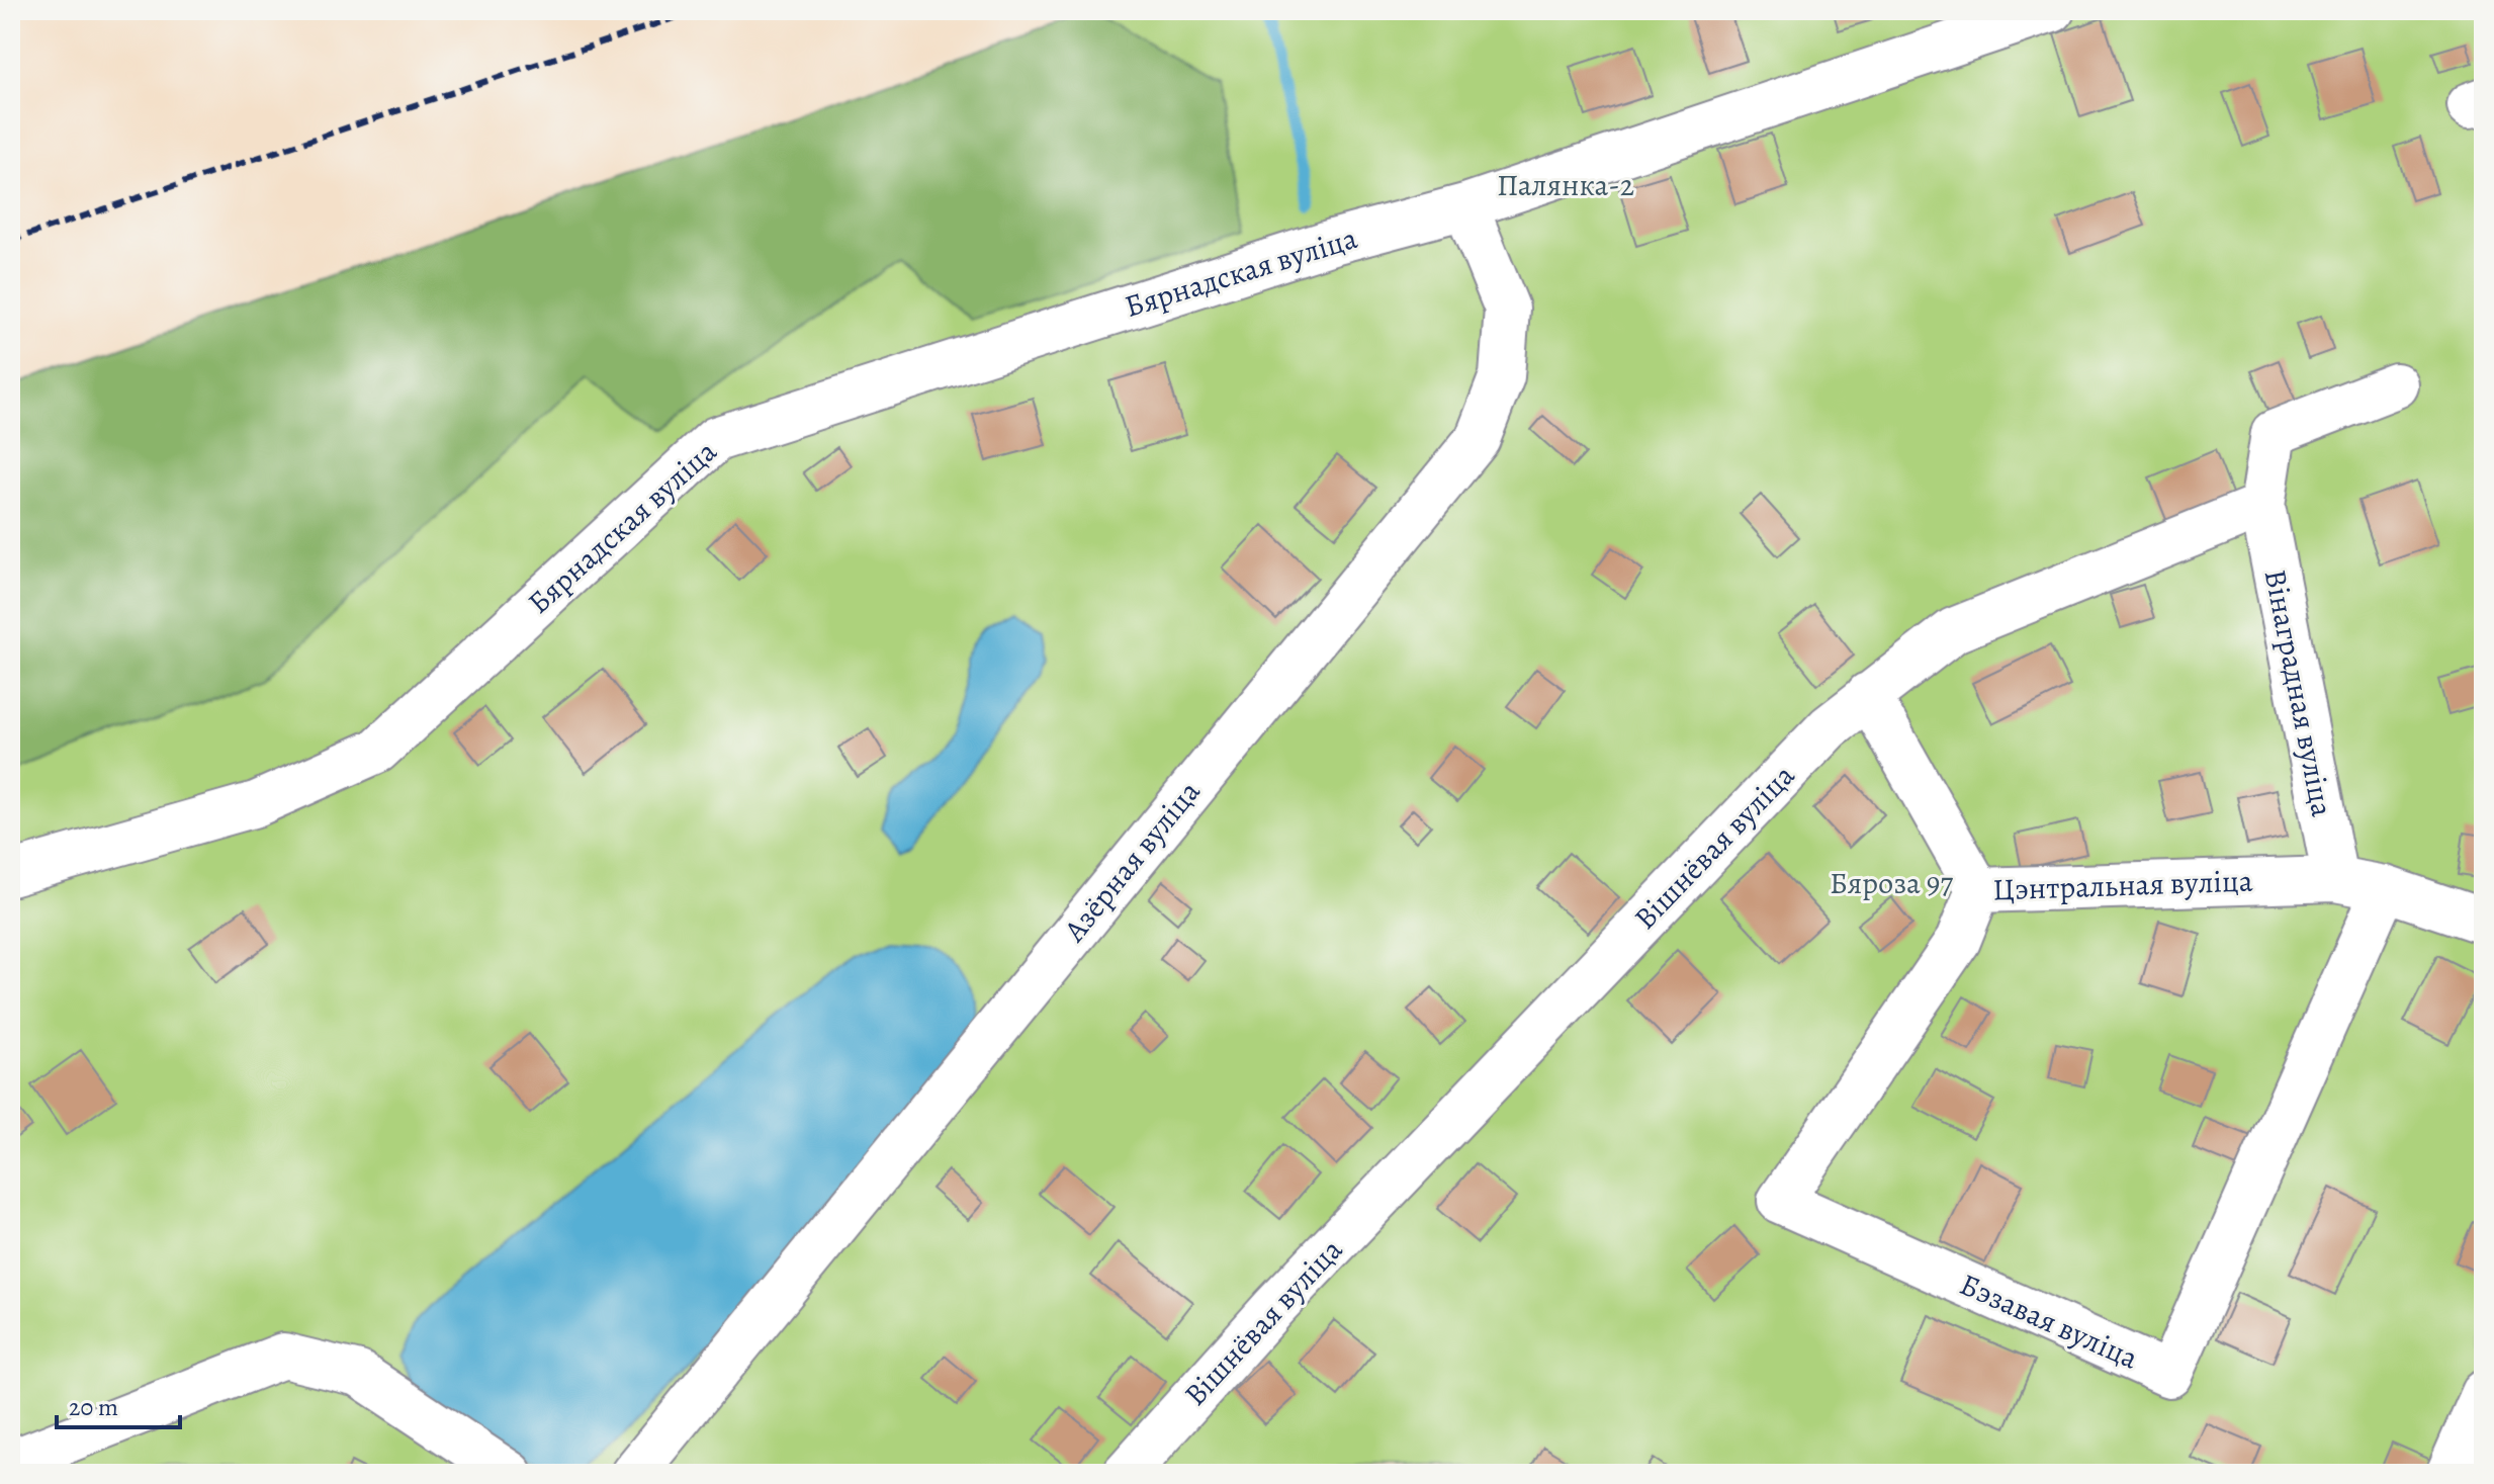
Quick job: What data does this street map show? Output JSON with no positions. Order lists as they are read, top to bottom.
{
  "streets": {
    "lane": [
      "Бярнадская вуліца",
      "Вінаградная вуліца",
      "Вішнёвая вуліца",
      "Азёрная вуліца",
      "Цэнтральная вуліца",
      "Бэзавая вуліца"
    ]
  },
  "crossings": [
    ["Бярнадская вуліца", "Азёрная вуліца"],
    ["Вінаградная вуліца", "Вішнёвая вуліца"],
    ["Вінаградная вуліца", "Цэнтральная вуліца"],
    ["Вішнёвая вуліца", "Цэнтральная вуліца"],
    ["Цэнтральная вуліца", "Бэзавая вуліца"]
  ],
  "parks": ["Палянка-2", "Бяроза 97"],
  "scale_bar": "20 m"
}
